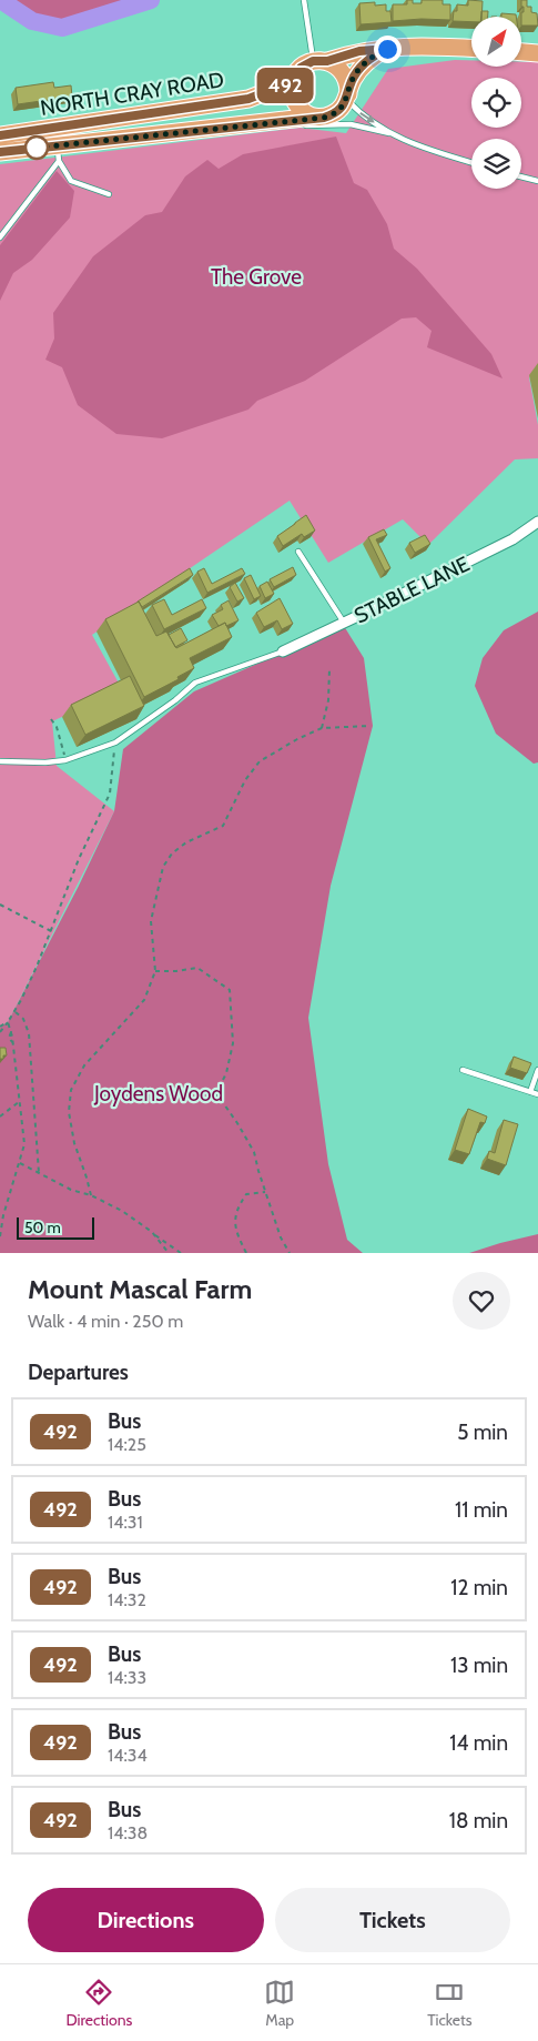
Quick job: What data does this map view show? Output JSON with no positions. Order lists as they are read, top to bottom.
{
  "streets": {
    "main road": ["NORTH CRAY ROAD"],
    "street": ["STABLE LANE"]
  },
  "parks": ["The Grove", "Joydens Wood"],
  "lines": ["bus line 492"],
  "scale_bar": "50 m",
  "north": "top right",
  "page": {
    "on_map": "492",
    "scale": "50 m",
    "heading": [
      ["Mount Mascal Farm", "Walk · 4 min · 250 m"],
      "Departures"
    ],
    "list": [
      {
        "mark": "492",
        "name": "Bus",
        "note": "14:25",
        "value": "5 min"
      },
      {
        "mark": "492",
        "name": "Bus",
        "note": "14:31",
        "value": "11 min"
      },
      {
        "mark": "492",
        "name": "Bus",
        "note": "14:32",
        "value": "12 min"
      },
      {
        "mark": "492",
        "name": "Bus",
        "note": "14:33",
        "value": "13 min"
      },
      {
        "mark": "492",
        "name": "Bus",
        "note": "14:34",
        "value": "14 min"
      },
      {
        "mark": "492",
        "name": "Bus",
        "note": "14:38",
        "value": "18 min"
      }
    ],
    "buttons": ["Directions", "Tickets"],
    "tabs": ["Directions", "Map", "Tickets"]
  }
}
